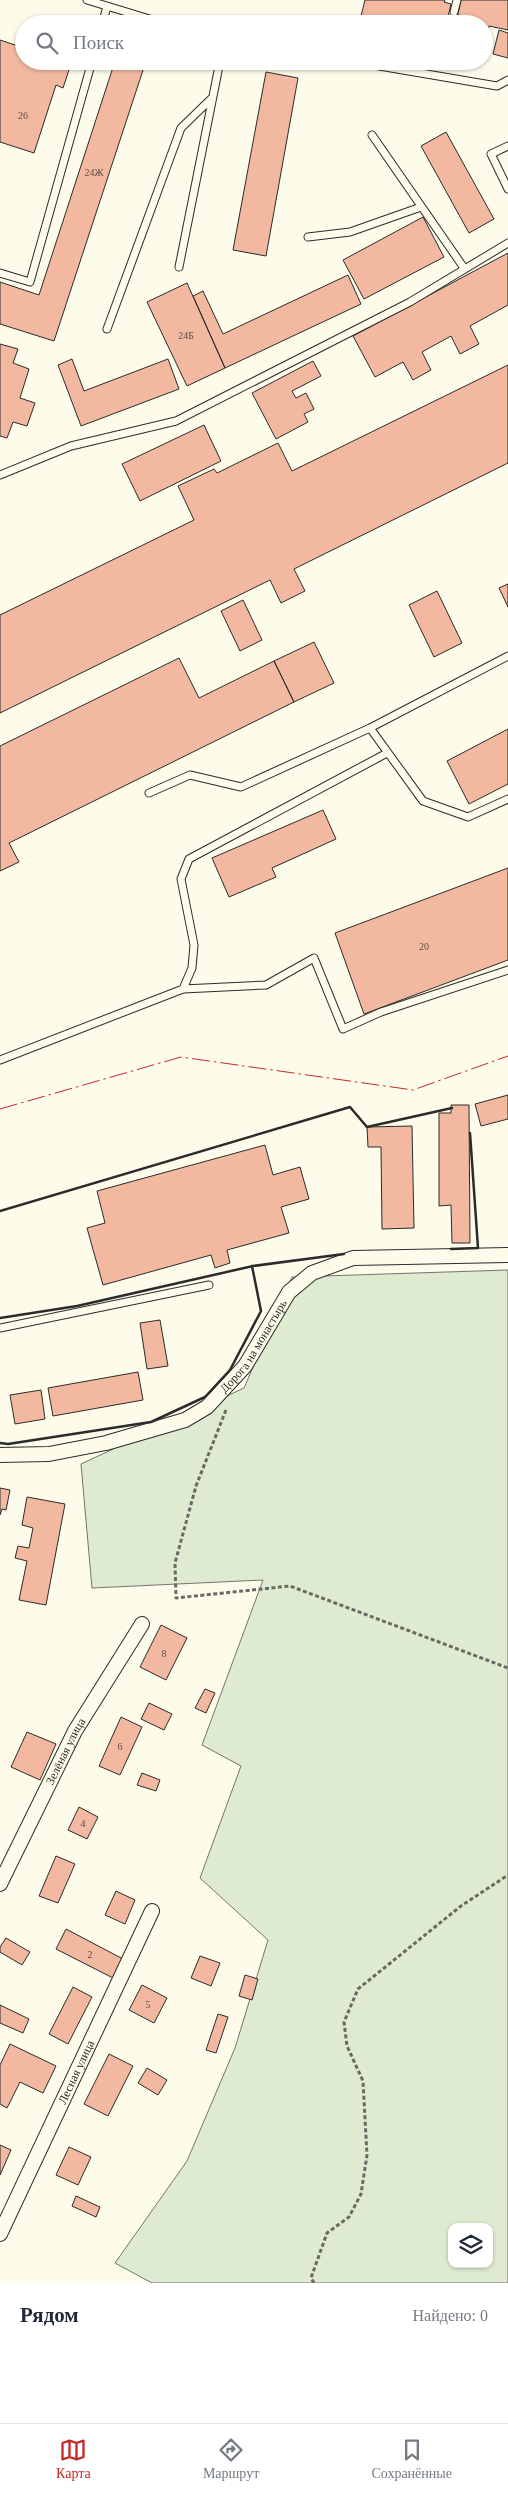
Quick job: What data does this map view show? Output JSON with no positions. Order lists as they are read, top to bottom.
{
  "streets": {
    "street": ["Дорога на монастырь", "Зелёная улица", "Лесная улица"]
  },
  "house_numbers": [
    "26",
    "24Ж",
    "24Б",
    "20",
    "8",
    "6",
    "4",
    "2",
    "5"
  ],
  "page": {
    "search": "Поиск",
    "heading": ["Рядом", "Найдено: 0"],
    "nav": ["Карта", "Маршрут", "Сохранённые"]
  }
}
